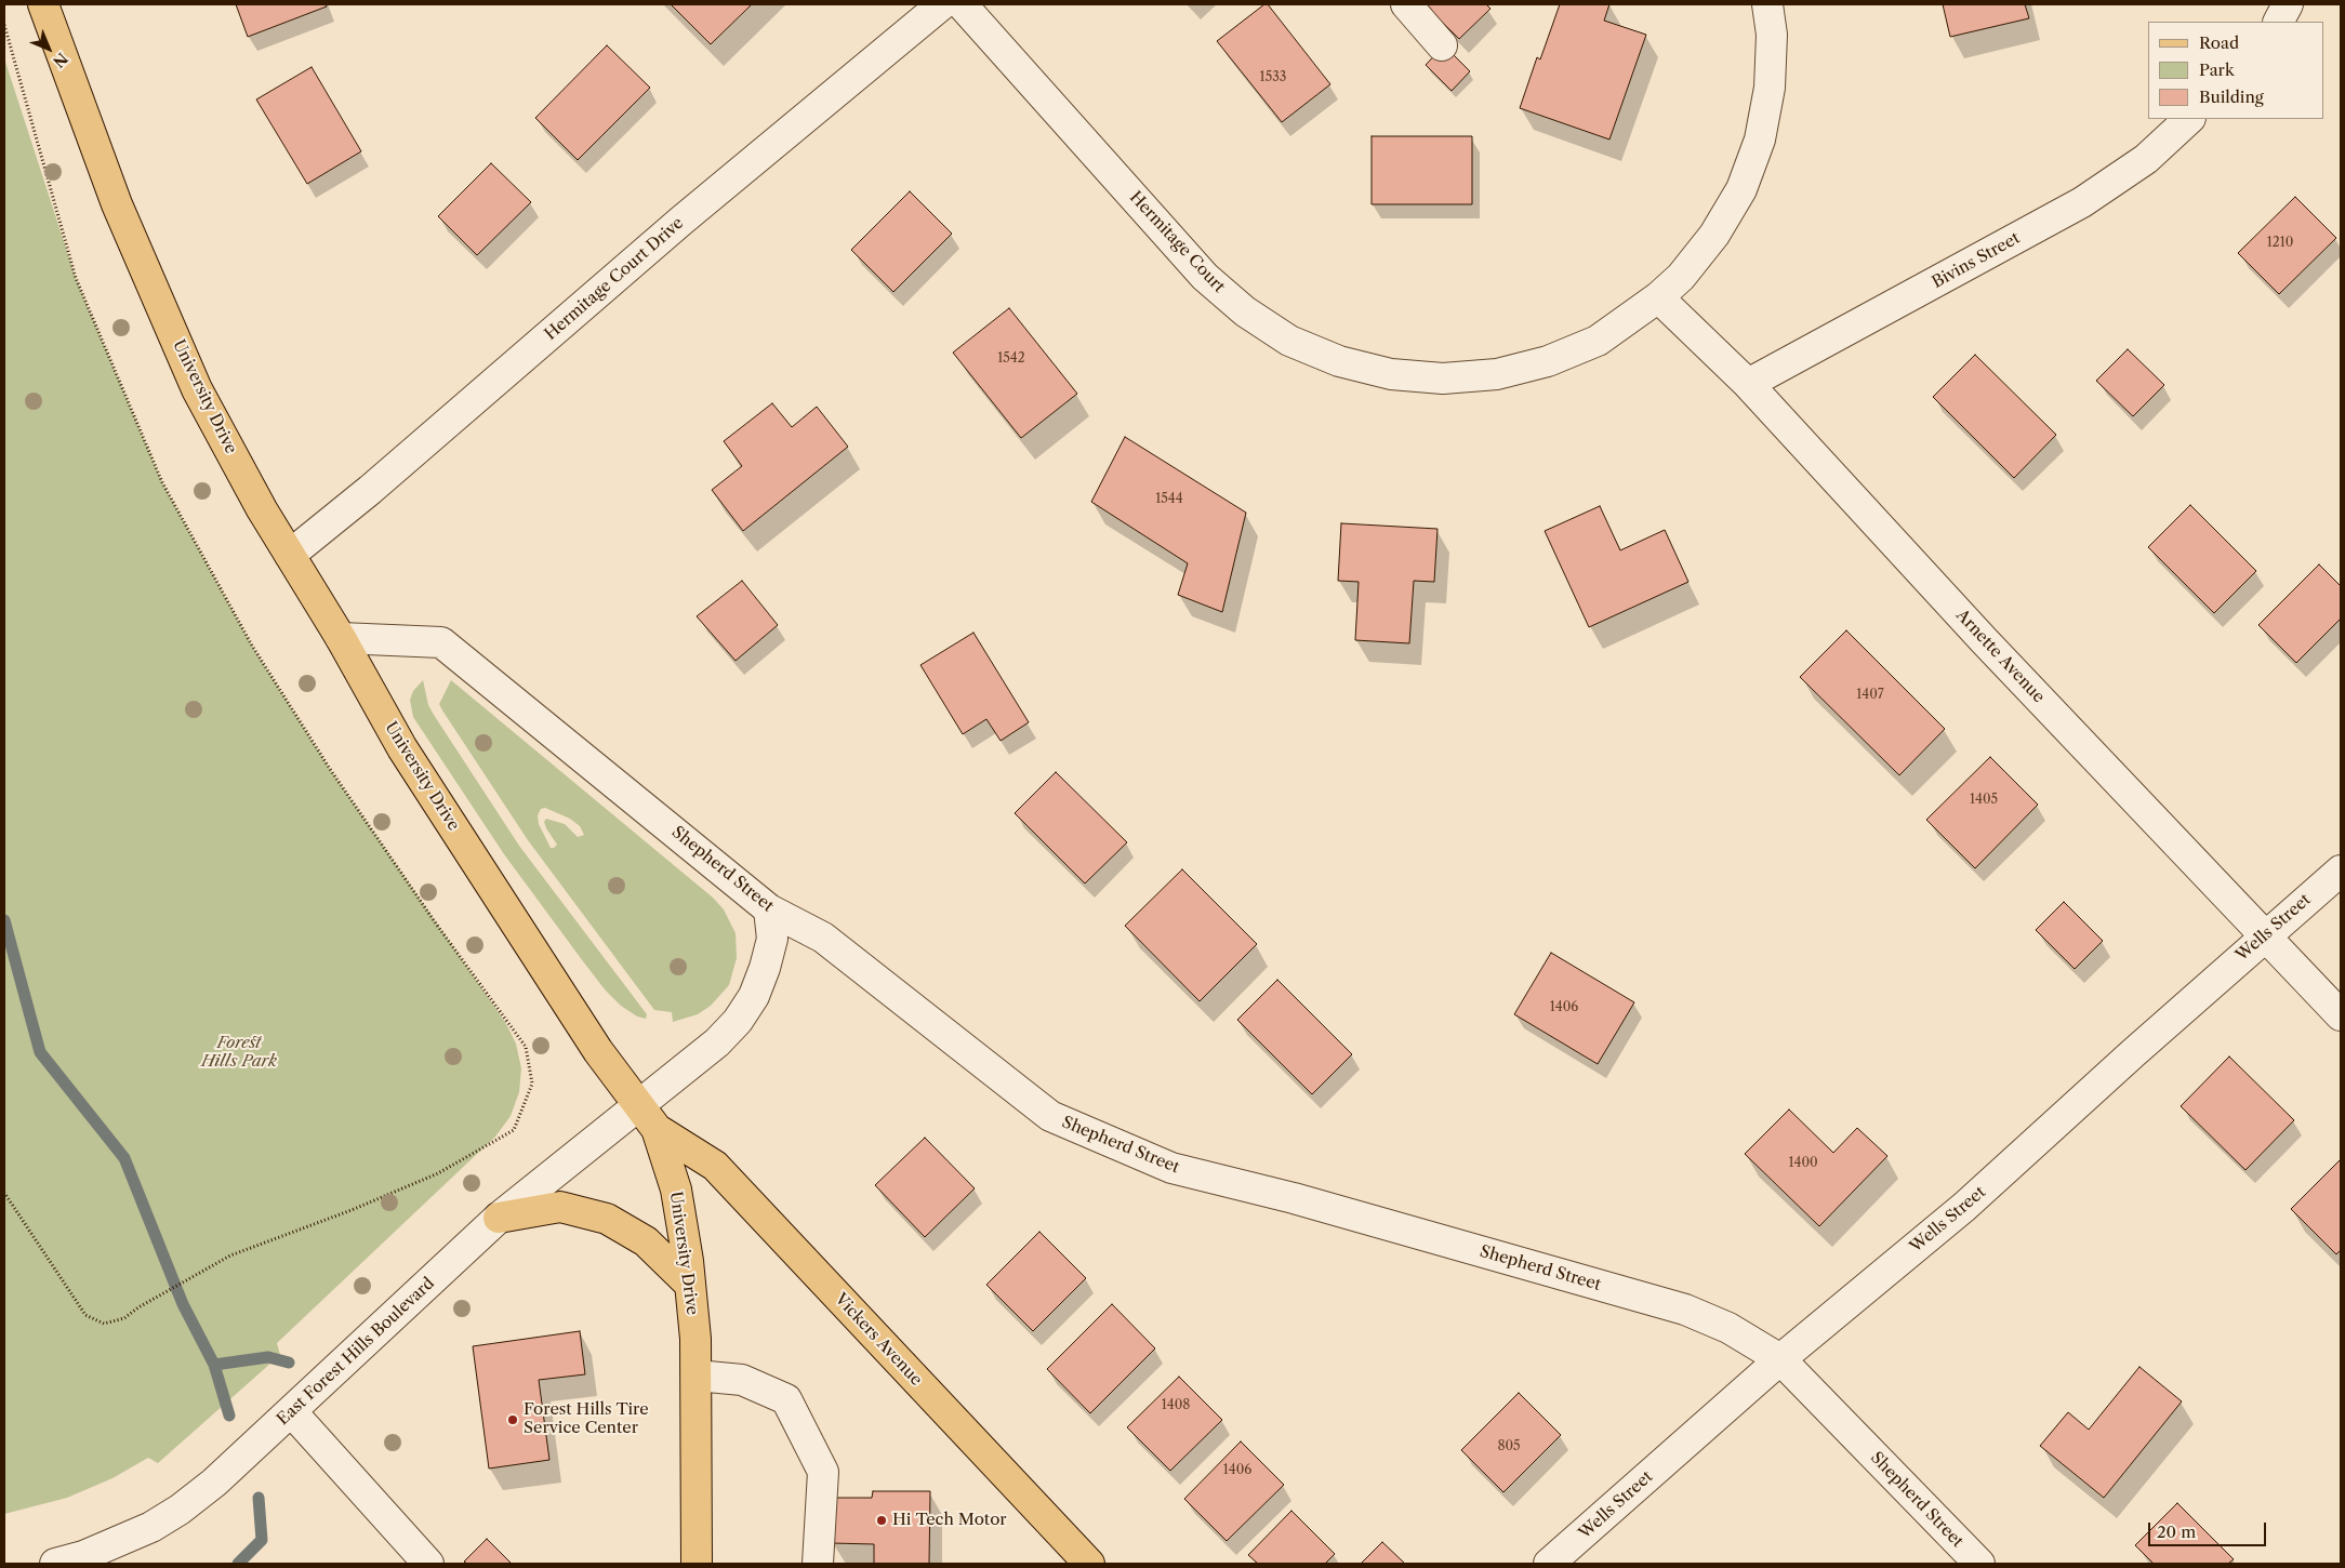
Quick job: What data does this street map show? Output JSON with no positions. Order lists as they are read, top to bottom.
{
  "streets": {
    "main road": ["University Drive", "Vickers Avenue"],
    "street": [
      "Hermitage Court",
      "Bivins Street",
      "Hermitage Court Drive",
      "Arnette Avenue",
      "Shepherd Street",
      "Wells Street",
      "East Forest Hills Boulevard"
    ]
  },
  "crossings": [
    ["Hermitage Court", "Arnette Avenue"],
    ["Bivins Street", "Arnette Avenue"],
    ["Hermitage Court Drive", "University Drive"],
    ["University Drive", "Shepherd Street"],
    ["University Drive", "Vickers Avenue"],
    ["University Drive", "East Forest Hills Boulevard"],
    ["Arnette Avenue", "Wells Street"],
    ["Shepherd Street", "Wells Street"],
    ["Shepherd Street", "East Forest Hills Boulevard"]
  ],
  "parks": ["Forest Hills Park"],
  "places": ["Forest Hills Tire Service Center", "Hi Tech Motor"],
  "house_numbers": [
    "1533",
    "1210",
    "1542",
    "1544",
    "1407",
    "1405",
    "1406",
    "1400",
    "1408",
    "805",
    "1406"
  ],
  "legend": ["Road", "Park", "Building"],
  "scale_bar": "20 m",
  "north": "bottom right"
}
